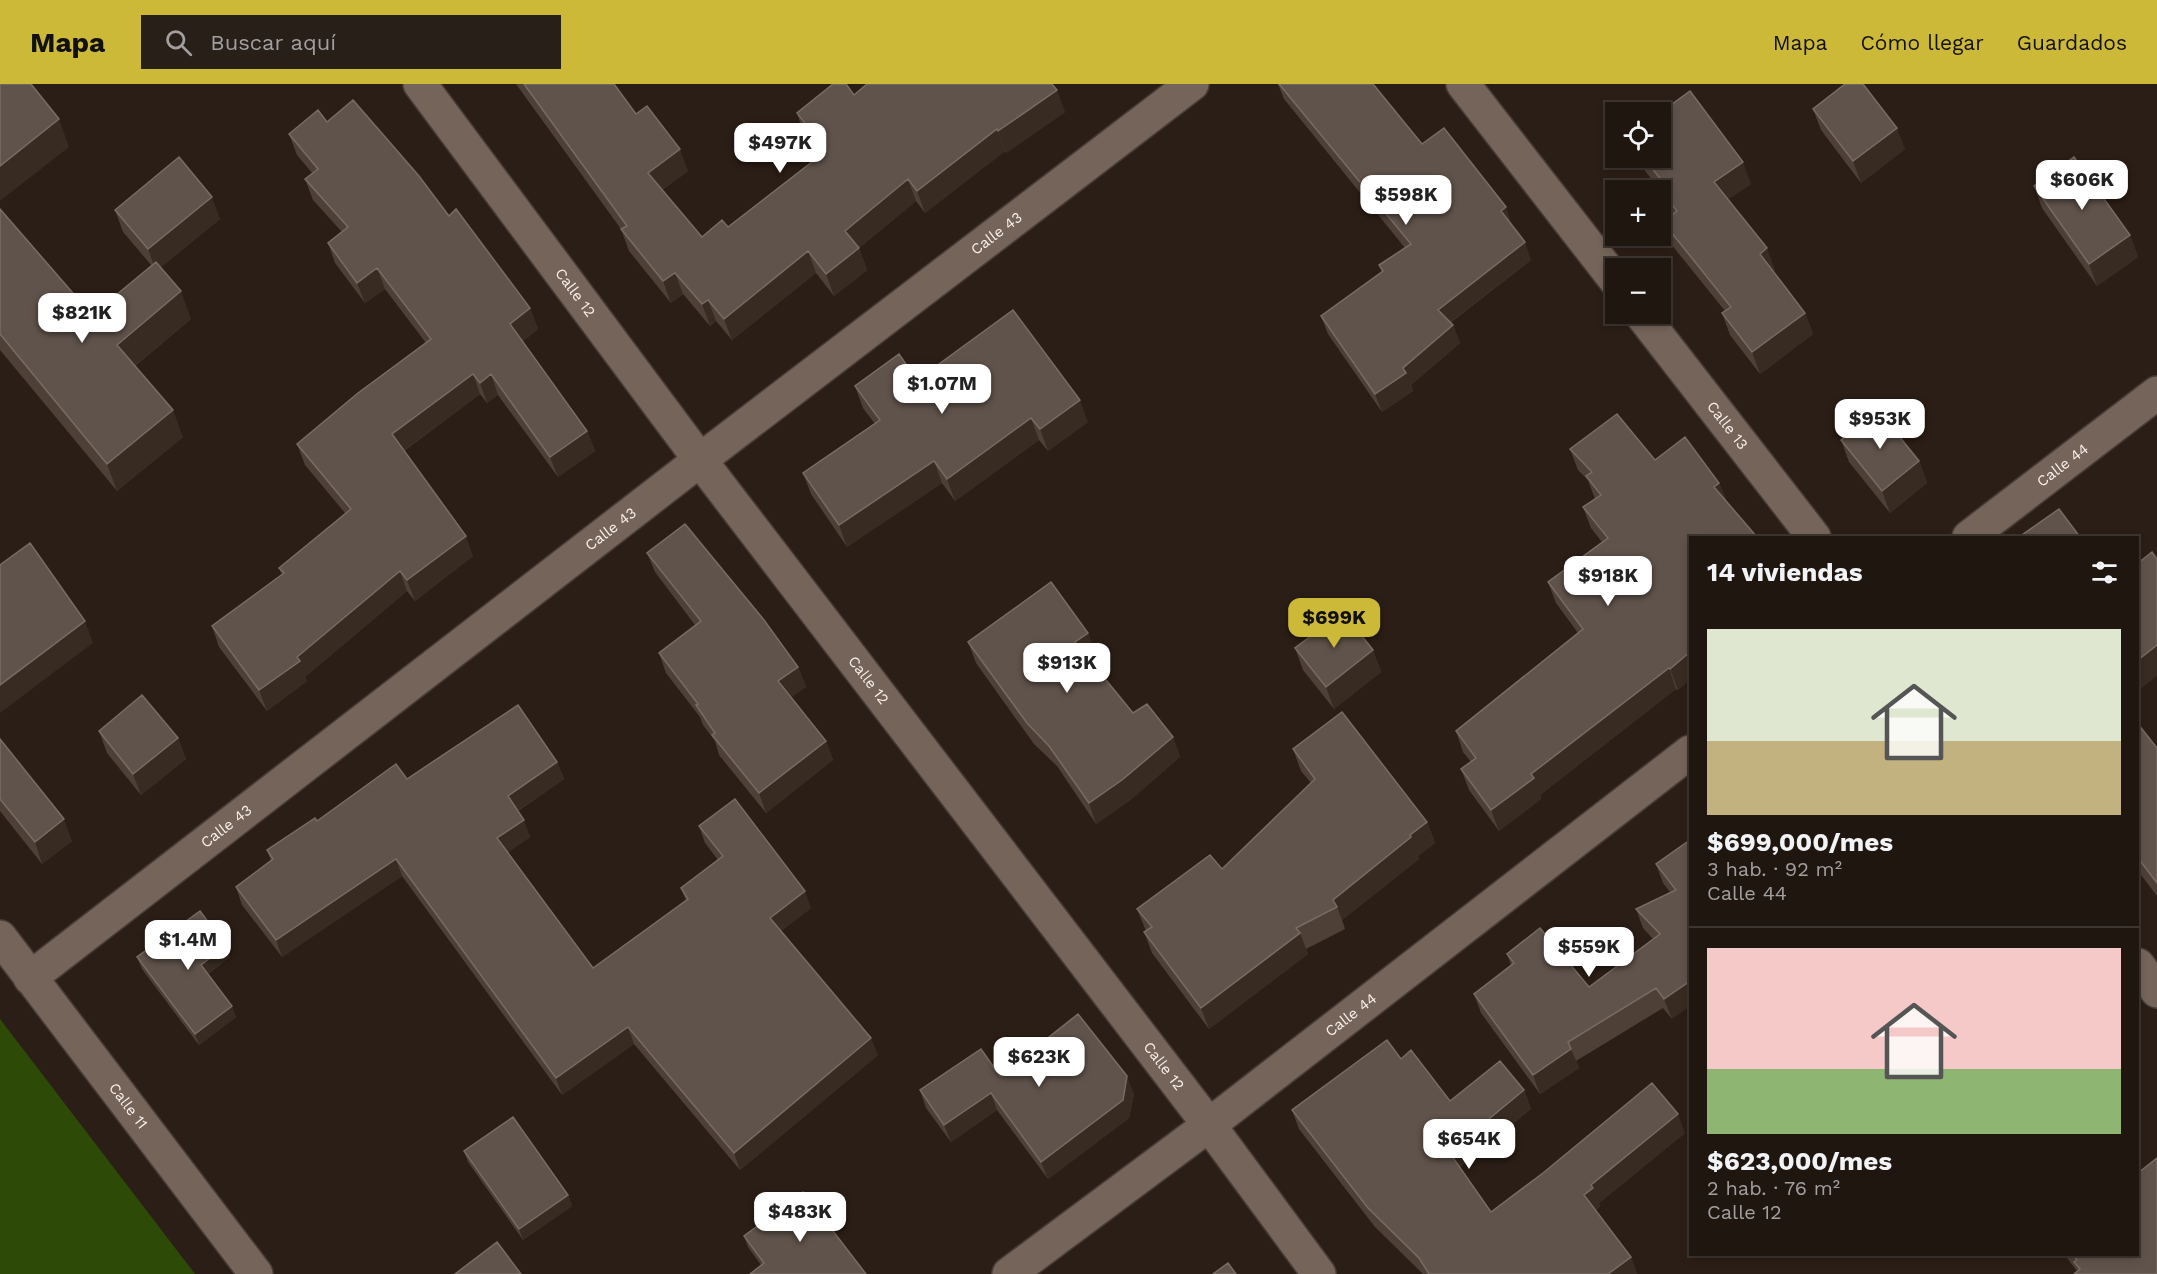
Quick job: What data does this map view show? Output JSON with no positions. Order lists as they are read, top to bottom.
{
  "streets": {
    "street": [
      "Calle 43",
      "Calle 12",
      "Calle 13",
      "Calle 44",
      "Calle 11"
    ]
  },
  "crossings": [
    ["Calle 43", "Calle 12"],
    ["Calle 43", "Calle 11"],
    ["Calle 12", "Calle 44"]
  ],
  "page": {
    "header": "Mapa",
    "search": "Buscar aquí",
    "nav": ["Mapa", "Cómo llegar", "Guardados"],
    "map_buttons": ["+", "−"],
    "price": [
      "$497K",
      "$606K",
      "$598K",
      "$821K",
      "$1.07M",
      "$953K",
      "$918K",
      "$699K",
      "$913K",
      "$1.4M",
      "$559K",
      "$623K",
      "$654K",
      "$483K"
    ],
    "heading": "14 viviendas",
    "list": [
      {
        "name": "$699,000/mes",
        "note": "3 hab. · 92 m² · Calle 44"
      },
      {
        "name": "$623,000/mes",
        "note": "2 hab. · 76 m² · Calle 12"
      }
    ]
  }
}
